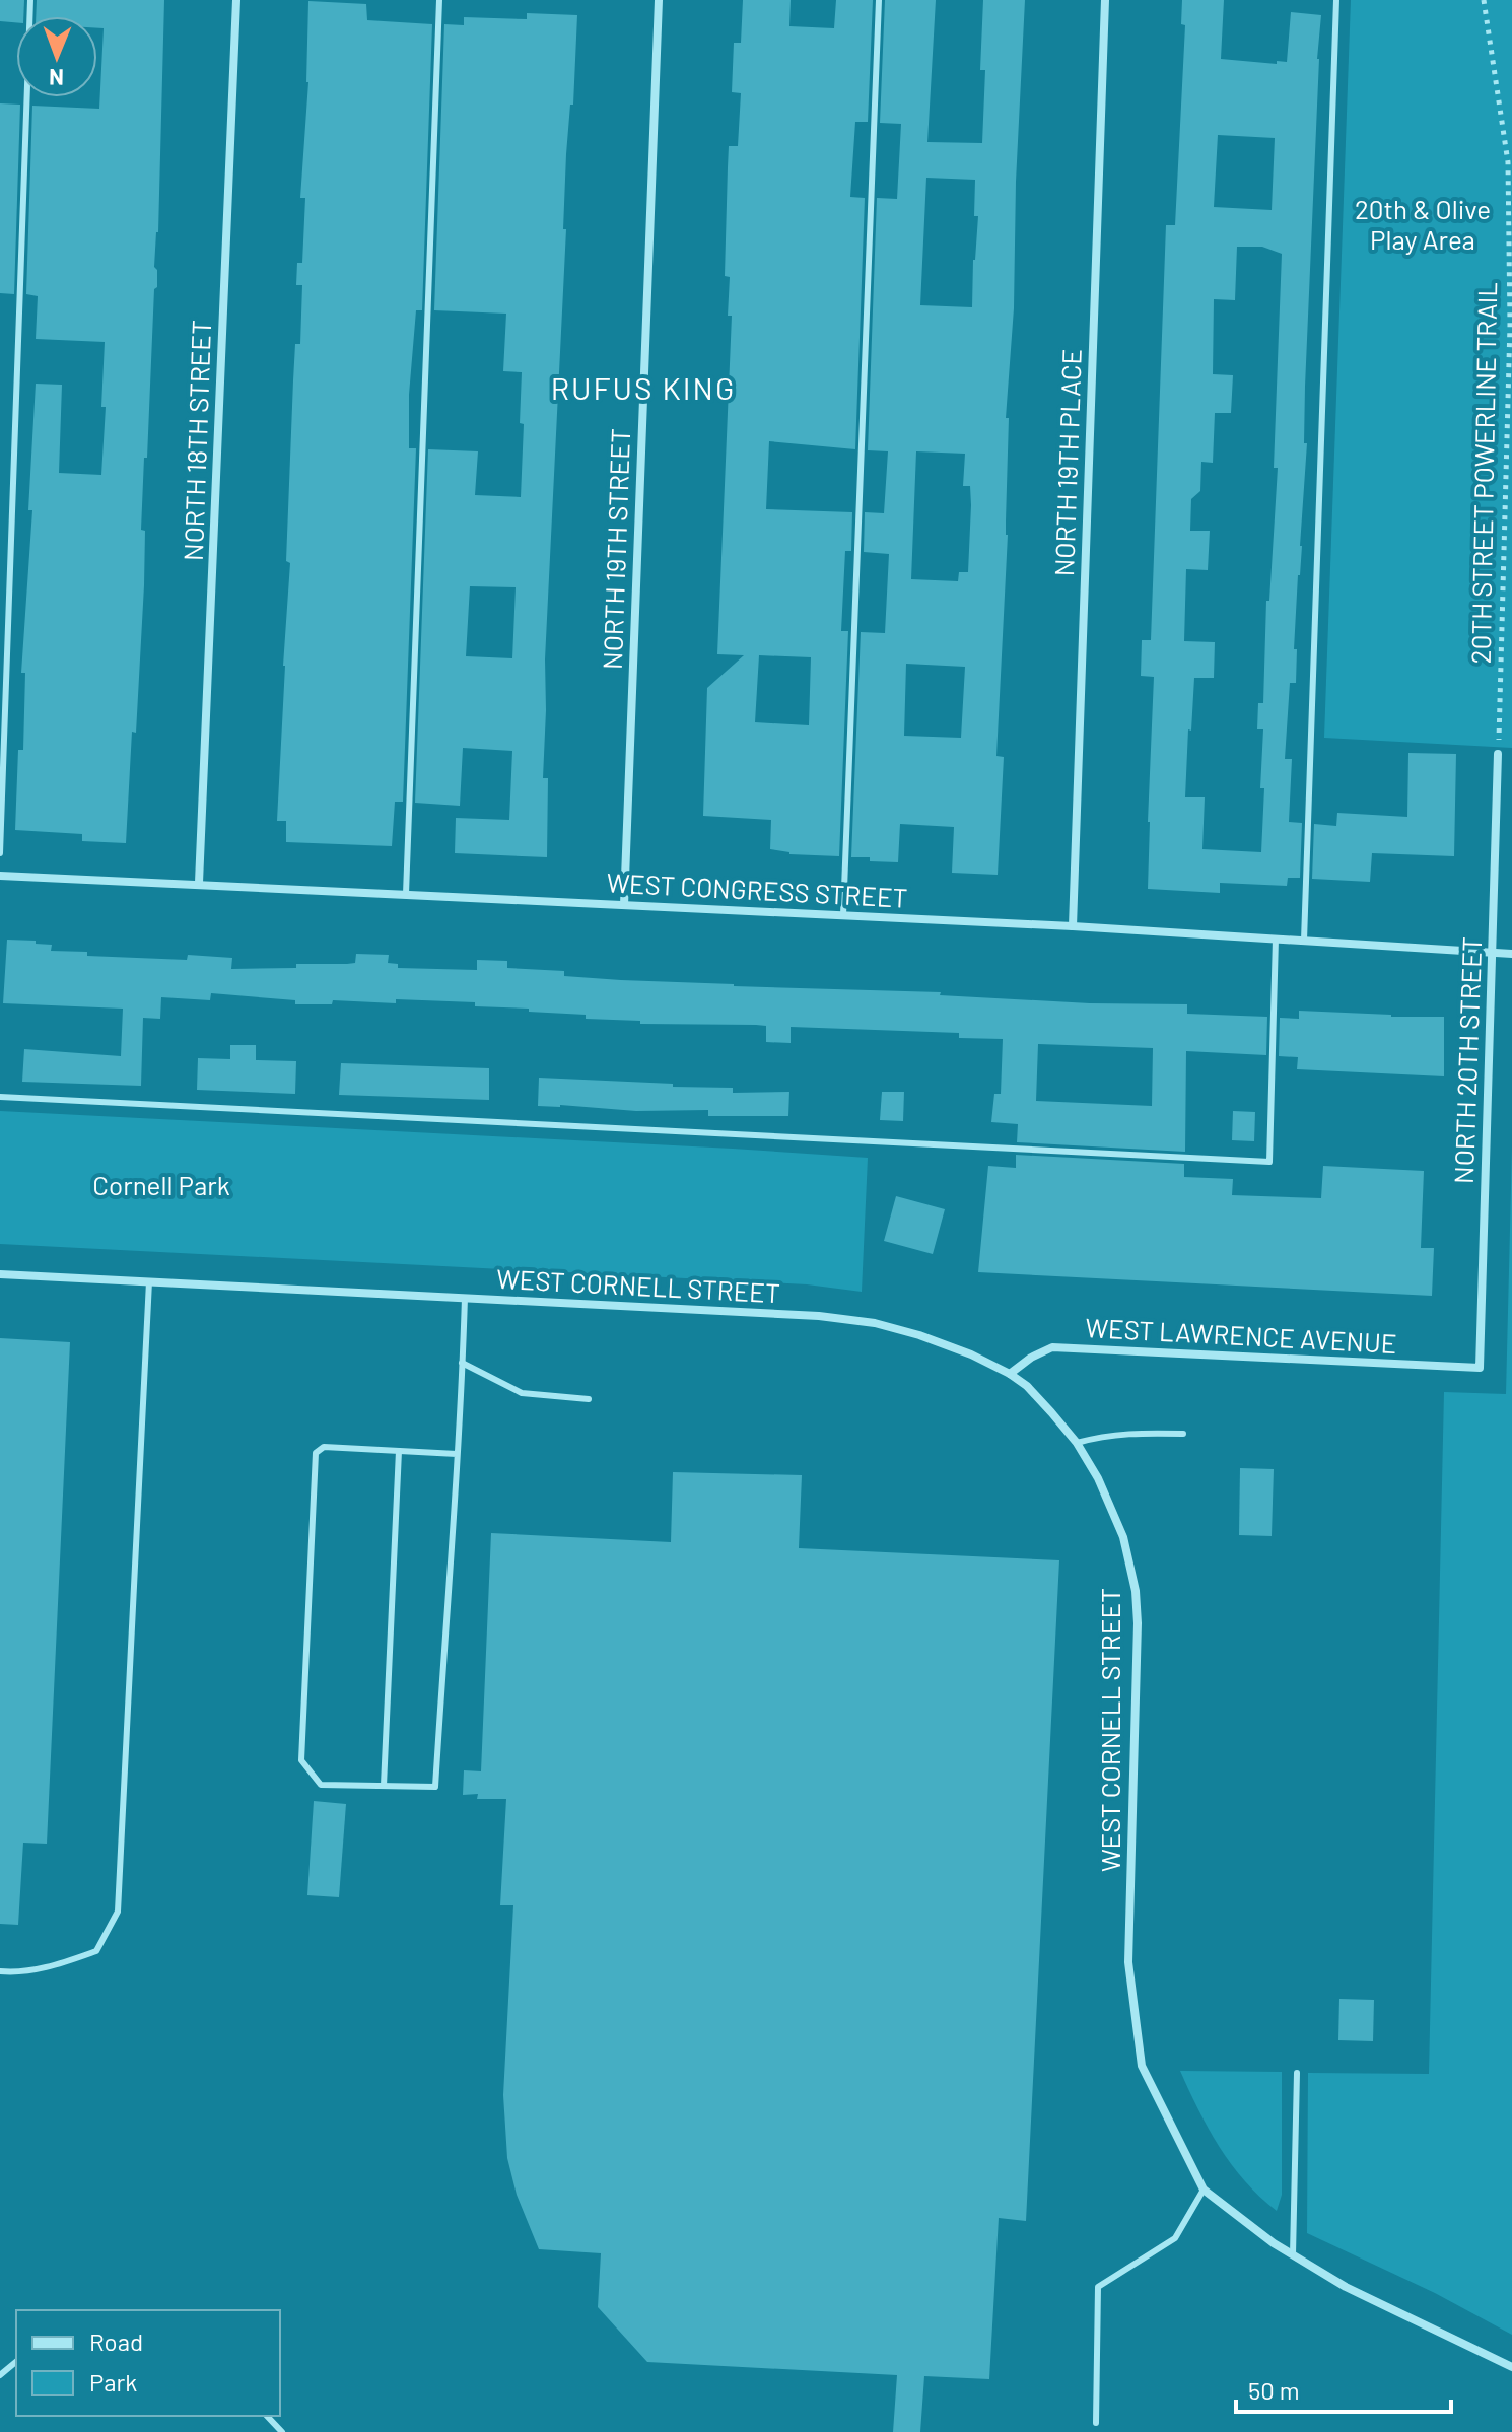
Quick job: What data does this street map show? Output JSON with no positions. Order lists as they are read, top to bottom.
{
  "streets": {
    "street": [
      "NORTH 18TH STREET",
      "NORTH 19TH PLACE",
      "NORTH 19TH STREET",
      "WEST CONGRESS STREET",
      "NORTH 20TH STREET",
      "WEST CORNELL STREET",
      "WEST LAWRENCE AVENUE"
    ],
    "path": ["20TH STREET POWERLINE TRAIL"]
  },
  "crossings": [
    ["NORTH 18TH STREET", "WEST CONGRESS STREET"],
    ["NORTH 19TH PLACE", "WEST CONGRESS STREET"],
    ["20TH STREET POWERLINE TRAIL", "NORTH 20TH STREET"],
    ["NORTH 19TH STREET", "WEST CONGRESS STREET"],
    ["WEST CONGRESS STREET", "NORTH 20TH STREET"],
    ["NORTH 20TH STREET", "WEST LAWRENCE AVENUE"],
    ["WEST CORNELL STREET", "WEST LAWRENCE AVENUE"]
  ],
  "districts": ["RUFUS KING"],
  "parks": ["20th & Olive Play Area", "Cornell Park"],
  "legend": ["Road", "Park"],
  "scale_bar": "50 m",
  "north": "bottom"
}
